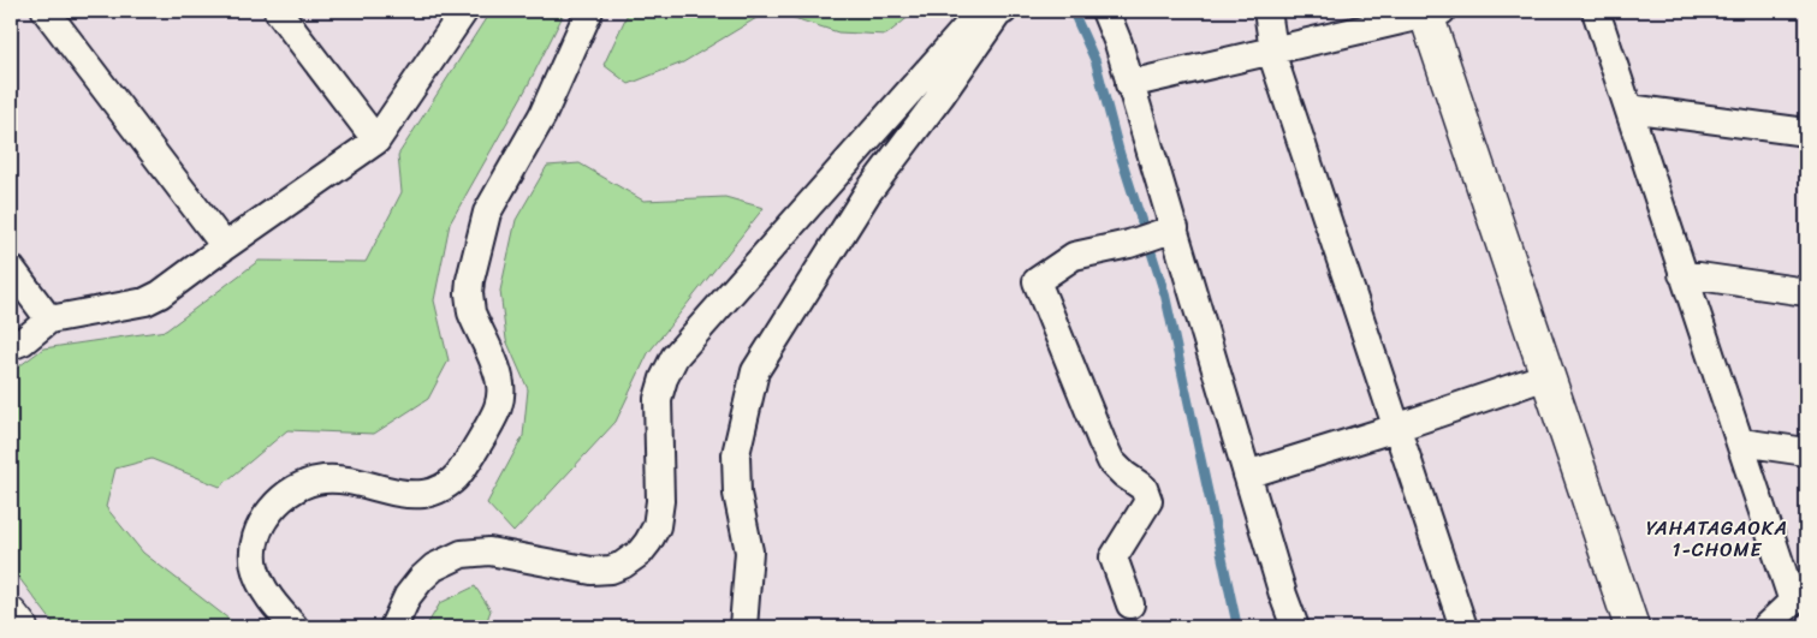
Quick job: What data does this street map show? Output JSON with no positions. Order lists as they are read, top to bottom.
{
  "districts": ["YAHATAGAOKA 1-CHOME"]
}
